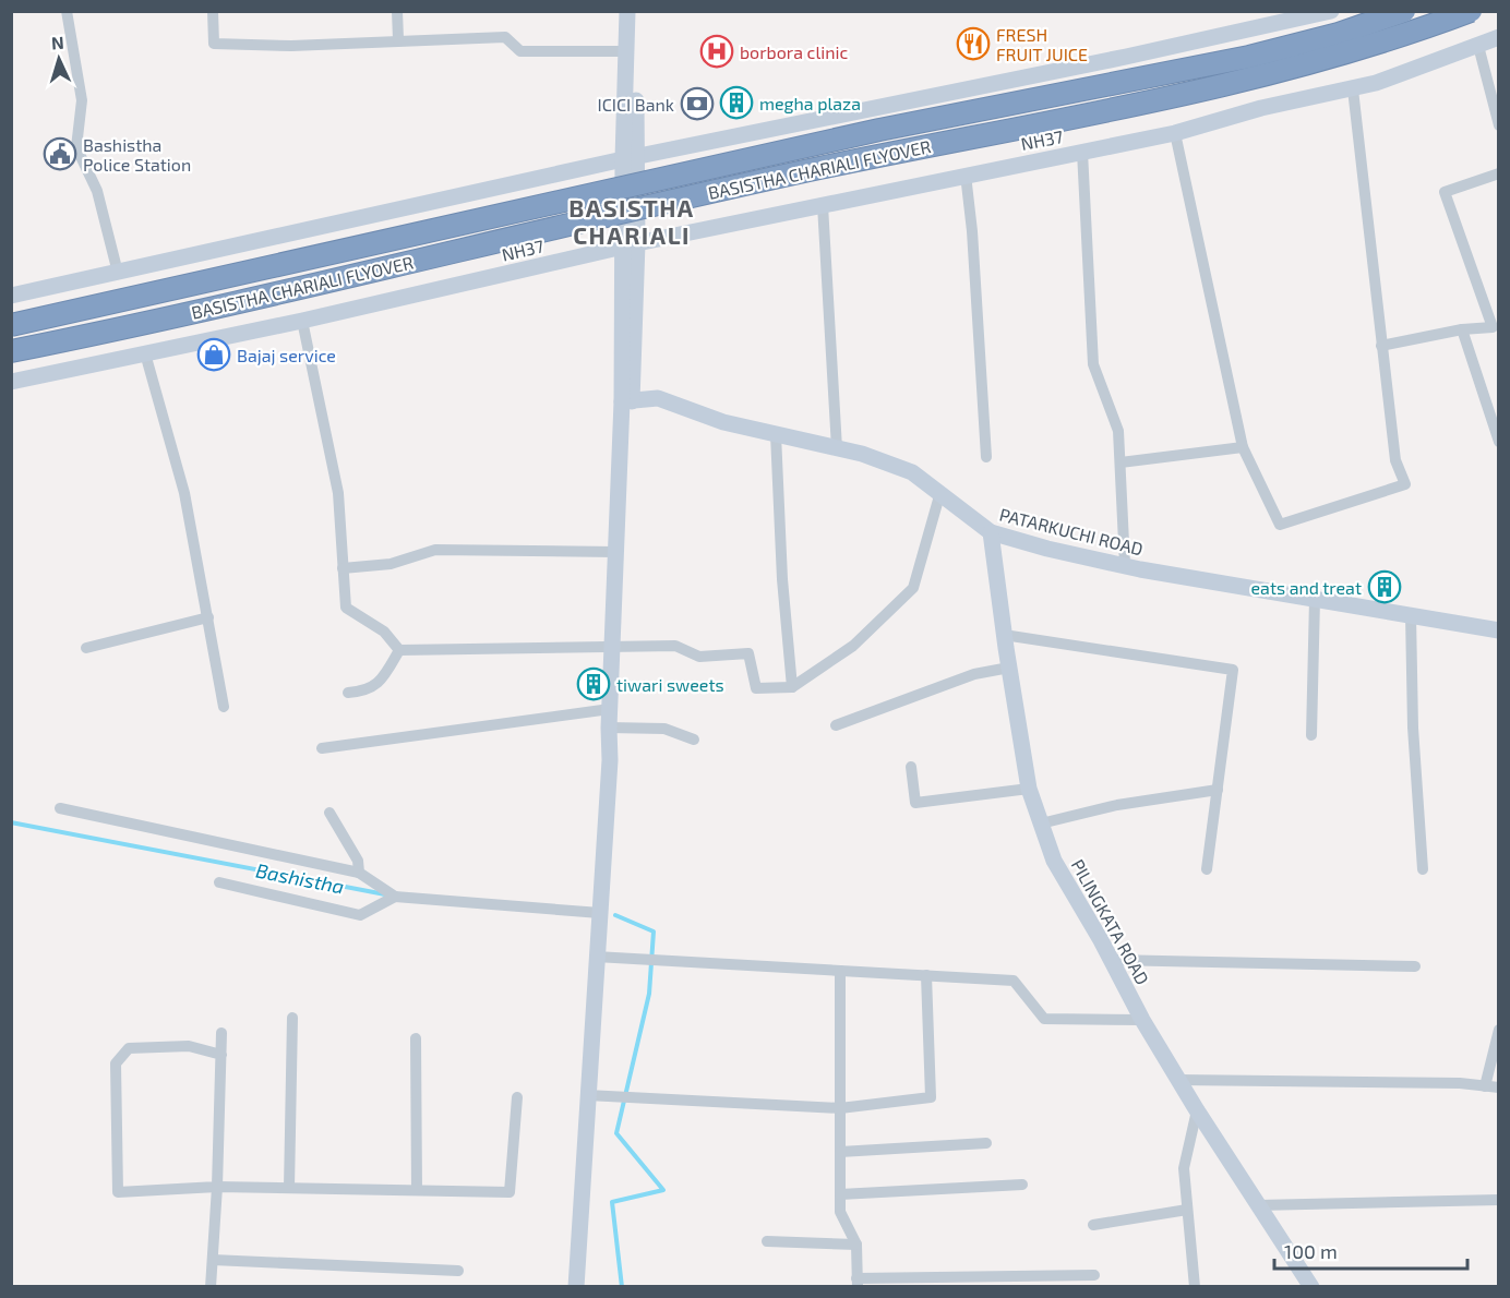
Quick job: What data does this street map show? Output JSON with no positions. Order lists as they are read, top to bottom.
{
  "streets": {
    "highway": ["BASISTHA CHARIALI FLYOVER"],
    "street": ["NH37", "PATARKUCHI ROAD", "PILINGKATA ROAD"]
  },
  "crossings": [
    ["PATARKUCHI ROAD", "PILINGKATA ROAD"]
  ],
  "districts": ["BASISTHA CHARIALI"],
  "water": ["Bashistha"],
  "places": {
    "restaurant": ["FRESH FRUIT JUICE"],
    "hospital": ["borbora clinic"],
    "building": ["megha plaza", "eats and treat", "tiwari sweets"],
    "bank": ["ICICI Bank"],
    "public building": ["Bashistha Police Station"],
    "shop": ["Bajaj service"]
  },
  "scale_bar": "100 m",
  "north": "top"
}
